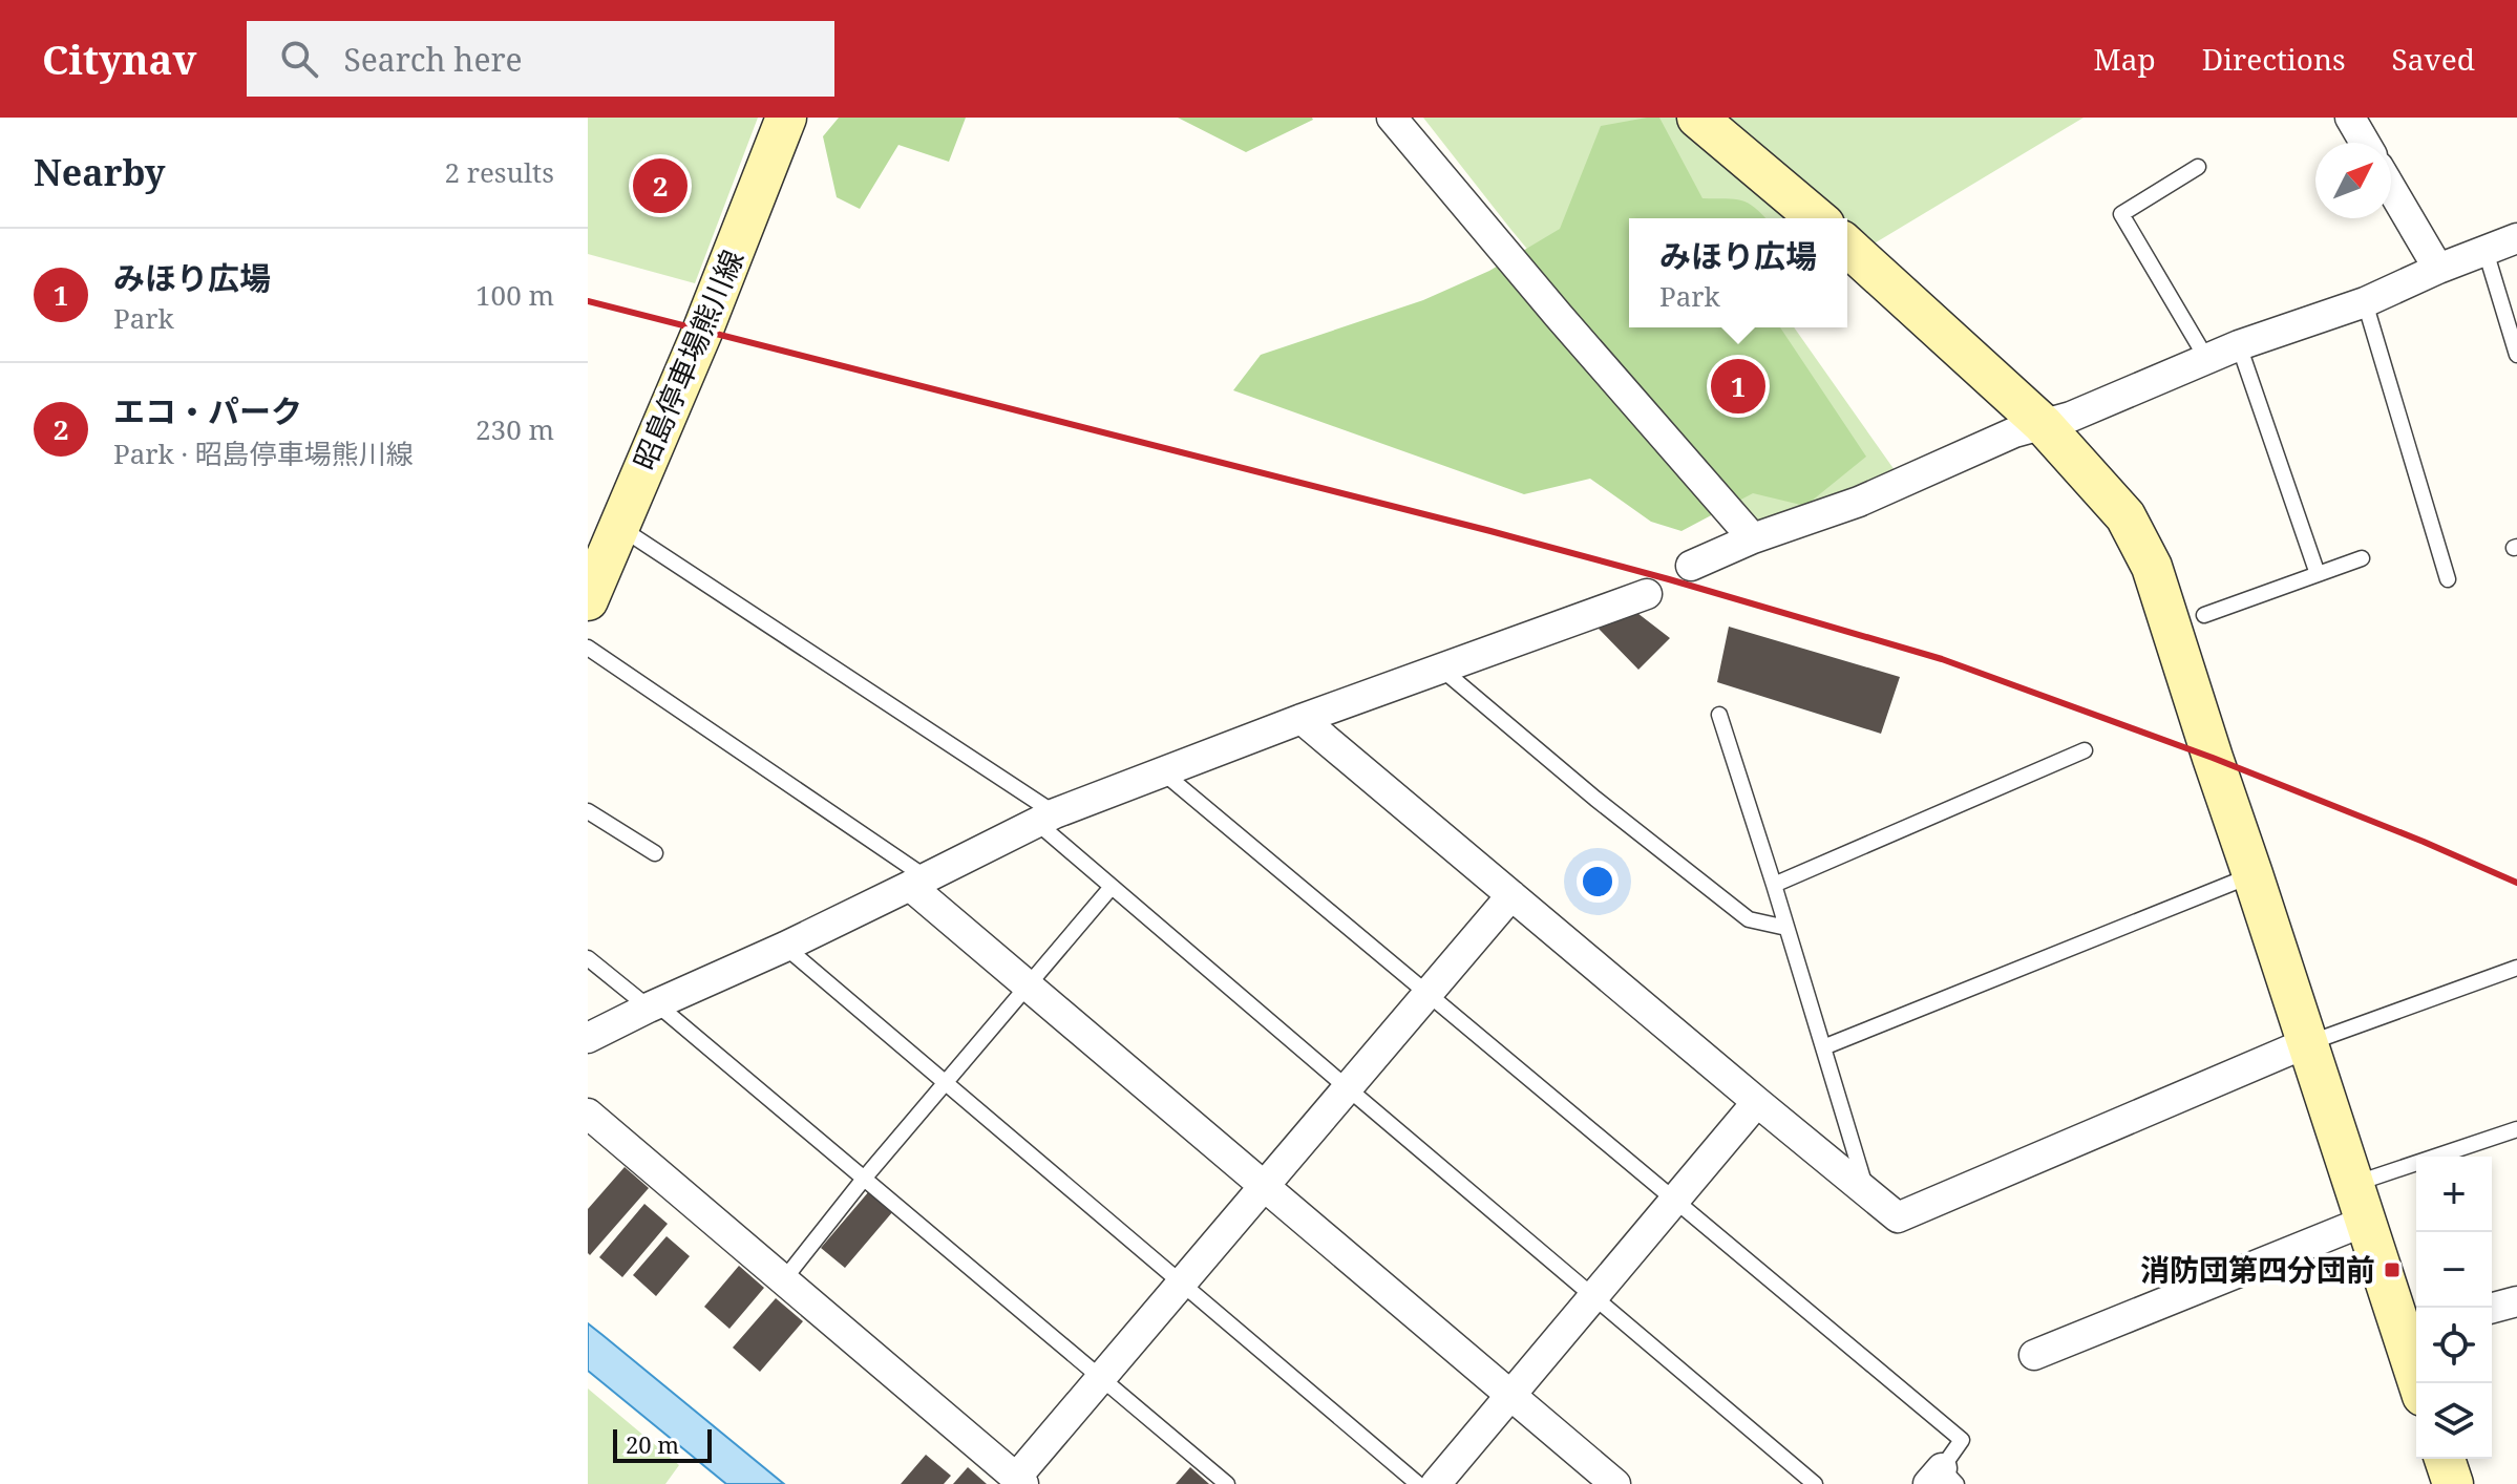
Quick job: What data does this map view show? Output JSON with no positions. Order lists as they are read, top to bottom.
{
  "streets": {
    "street": ["昭島停車場熊川線"]
  },
  "places": {
    "transit": ["消防団第四分団前"]
  },
  "scale_bar": "20 m",
  "north": "top right",
  "page": {
    "header": "Citynav",
    "search": "Search here",
    "nav": ["Map", "Directions", "Saved"],
    "heading": ["Nearby", "2 results"],
    "pins": ["2", "1"],
    "popup": ["みほり広場", "Park"],
    "list": [
      {
        "mark": "1",
        "name": "みほり広場",
        "note": "Park",
        "value": "100 m"
      },
      {
        "mark": "2",
        "name": "エコ・パーク",
        "note": "Park · 昭島停車場熊川線",
        "value": "230 m"
      }
    ],
    "map_buttons": ["+", "−"],
    "scale": "20 m"
  }
}
